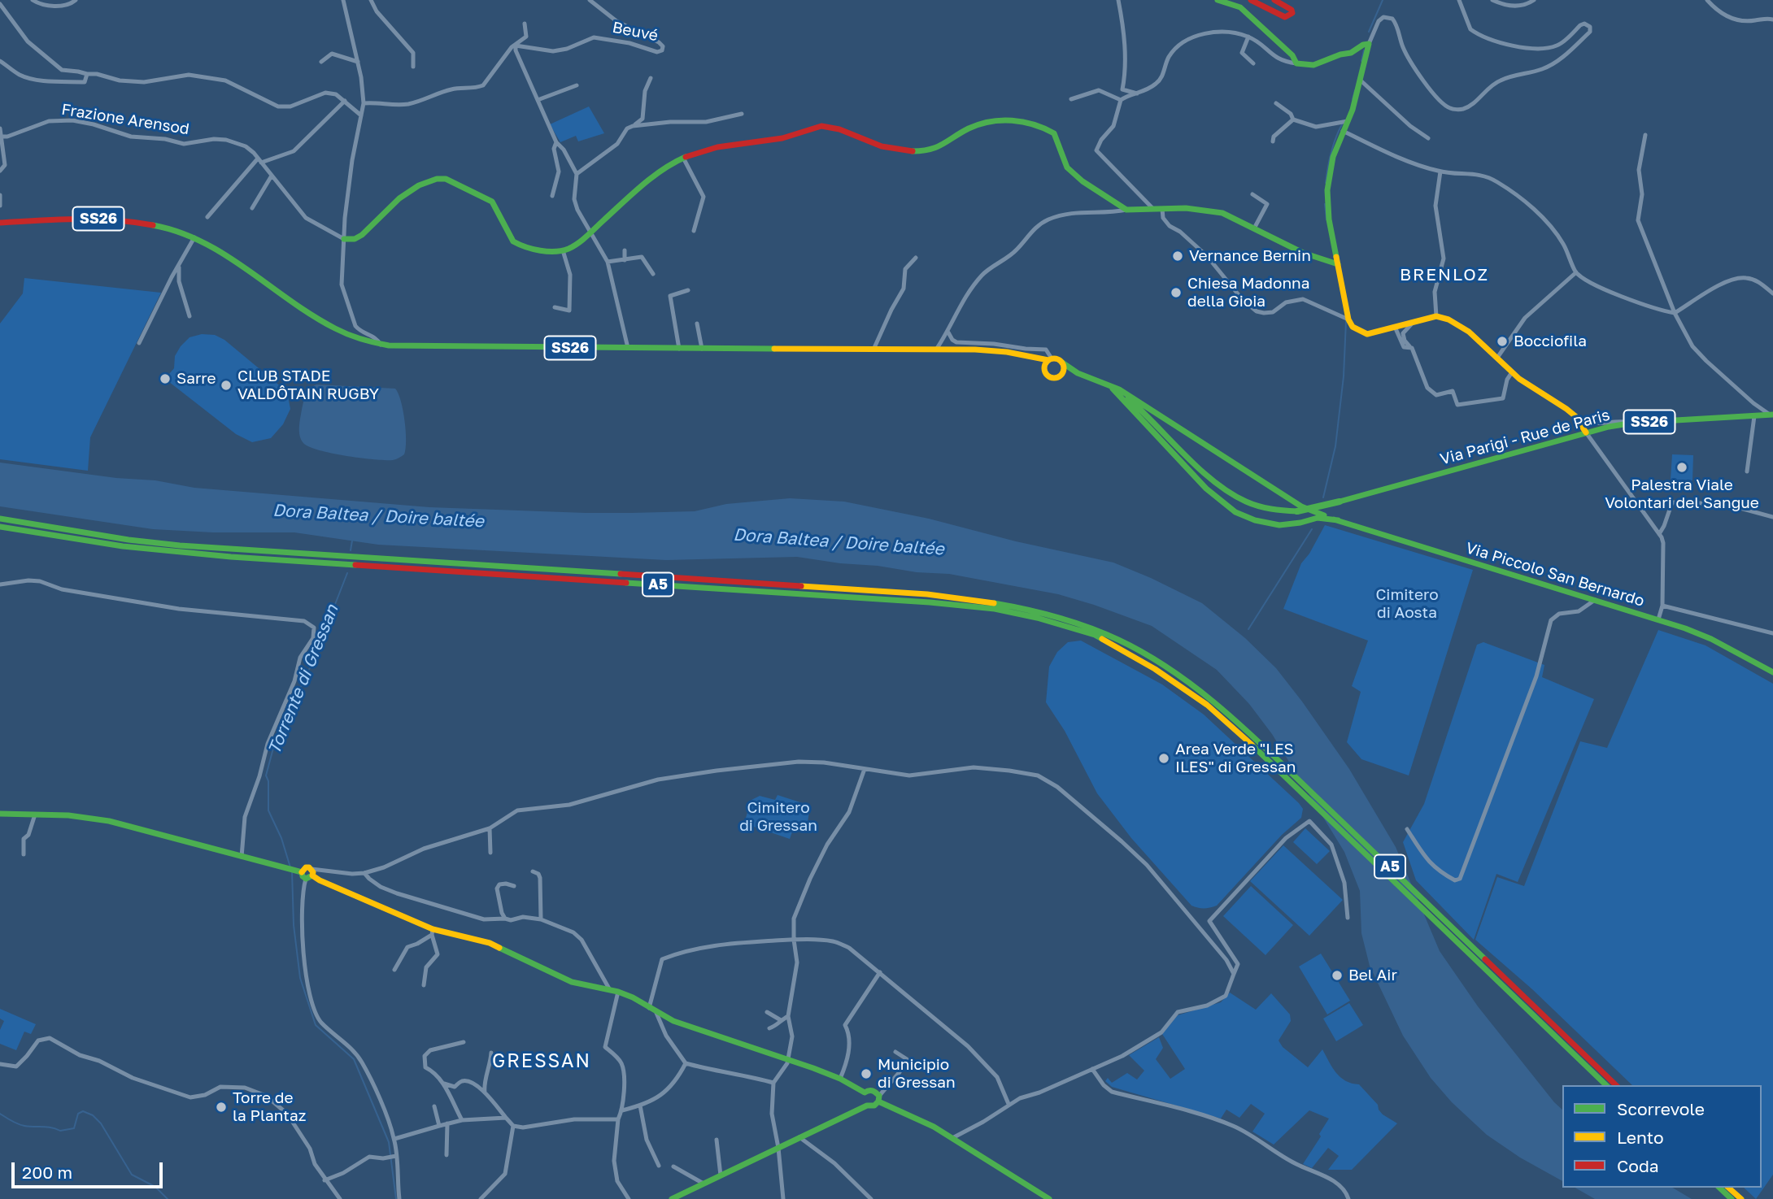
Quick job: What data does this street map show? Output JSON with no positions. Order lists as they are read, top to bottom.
{
  "streets": {
    "main road": [
      "SS26",
      "Via Parigi - Rue de Paris",
      "Via Piccolo San Bernardo",
      "A5"
    ],
    "street": ["Beuvé", "Frazione Arensod"]
  },
  "crossings": [
    ["SS26", "Via Parigi - Rue de Paris"],
    ["SS26", "Via Piccolo San Bernardo"],
    ["Via Parigi - Rue de Paris", "Via Piccolo San Bernardo"]
  ],
  "districts": ["BRENLOZ", "GRESSAN"],
  "water": ["Dora Baltea / Doire baltée", "Torrente di Gressan"],
  "parks": ["Cimitero di Aosta", "Cimitero di Gressan"],
  "places": [
    "Vernance Bernin",
    "Chiesa Madonna della Gioia",
    "Bocciofila",
    "Sarre",
    "CLUB STADE VALDÔTAIN RUGBY",
    "Palestra Viale Volontari del Sangue",
    "Area Verde \"LES ILES\" di Gressan",
    "Bel Air",
    "Municipio di Gressan",
    "Torre de la Plantaz"
  ],
  "legend": ["Scorrevole", "Lento", "Coda"],
  "scale_bar": "200 m"
}
